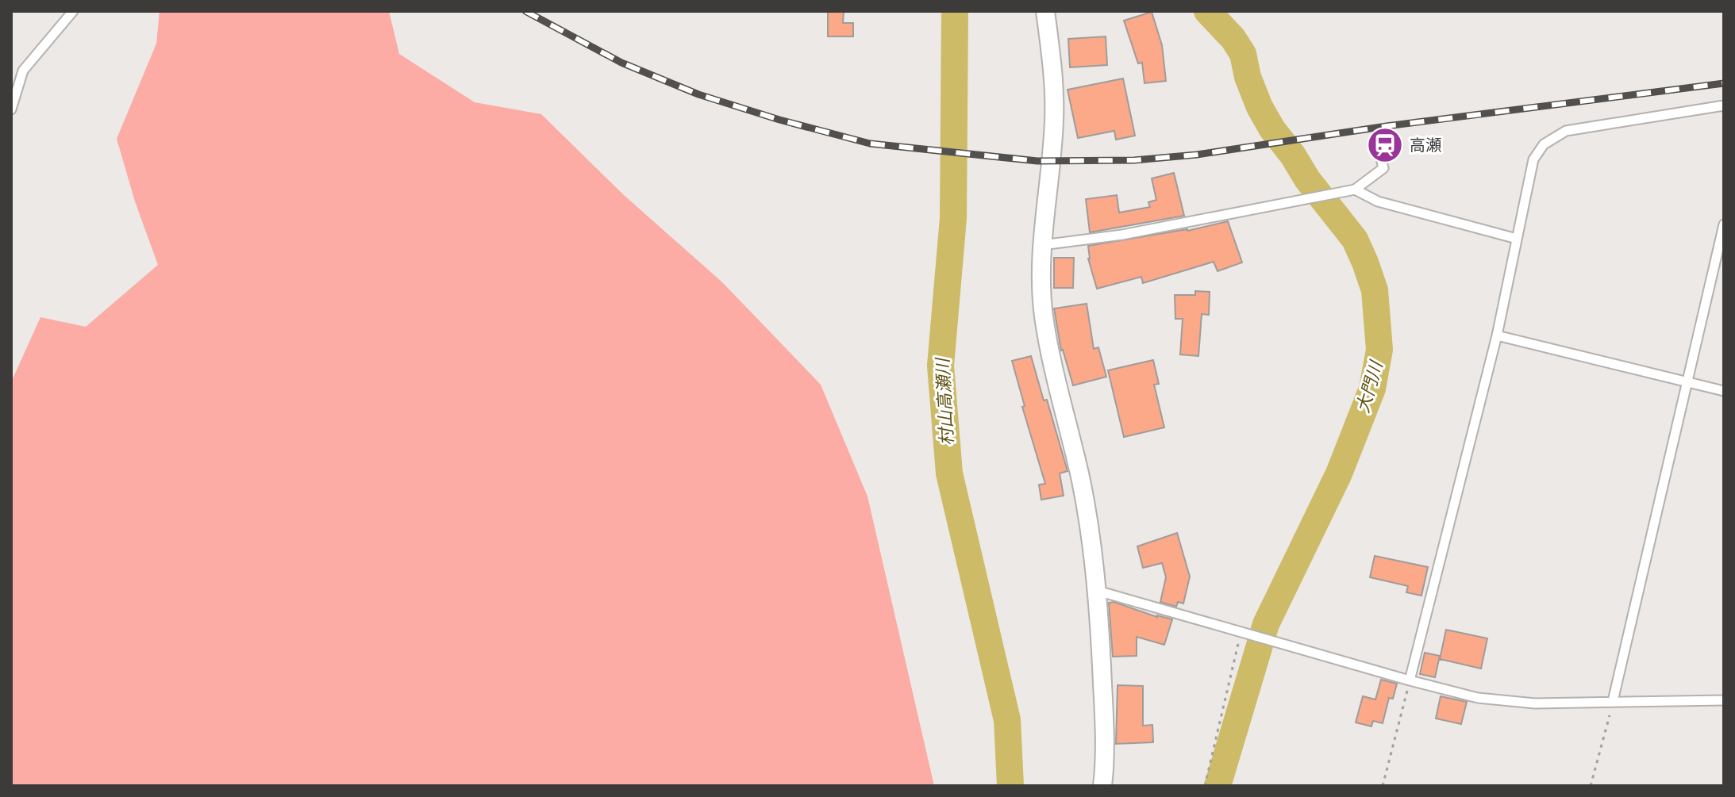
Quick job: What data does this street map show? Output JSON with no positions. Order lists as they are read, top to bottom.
{
  "water": ["大門川", "村山高瀬川"],
  "places": {
    "station": ["高瀬"]
  }
}
